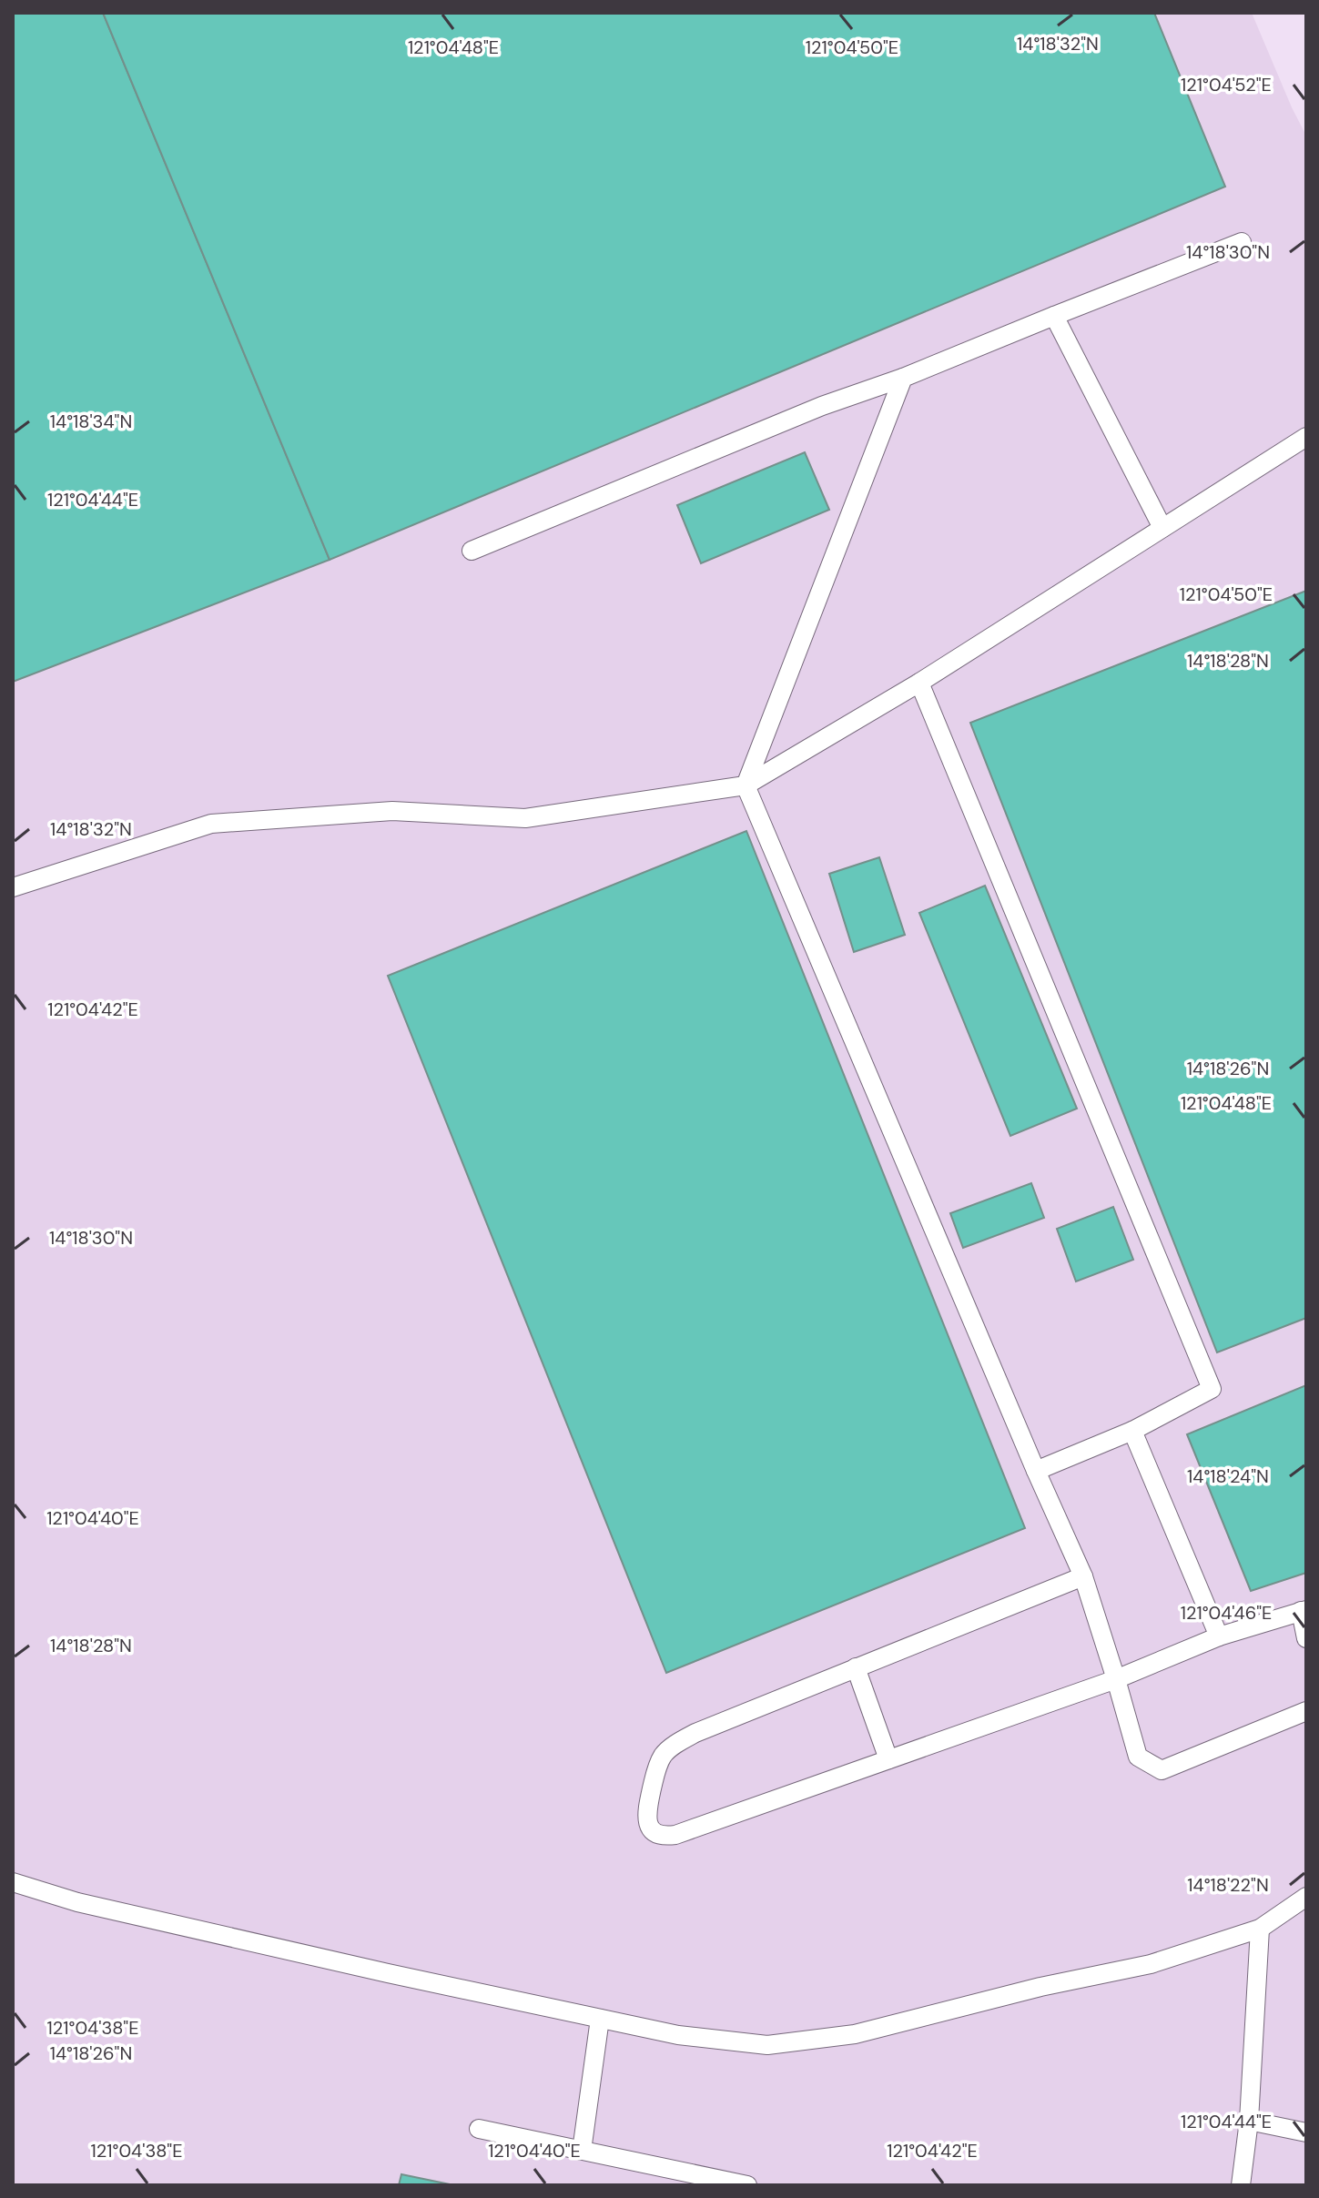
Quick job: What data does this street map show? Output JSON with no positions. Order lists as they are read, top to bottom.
{
  "coordinates": [
    "14°18'32\"N",
    "121°04'48\"E",
    "121°04'50\"E",
    "121°04'52\"E",
    "14°18'30\"N",
    "14°18'34\"N",
    "121°04'44\"E",
    "14°18'28\"N",
    "121°04'42\"E",
    "14°18'26\"N",
    "14°18'24\"N",
    "121°04'40\"E",
    "121°04'46\"E",
    "14°18'22\"N",
    "121°04'38\"E"
  ]
}
